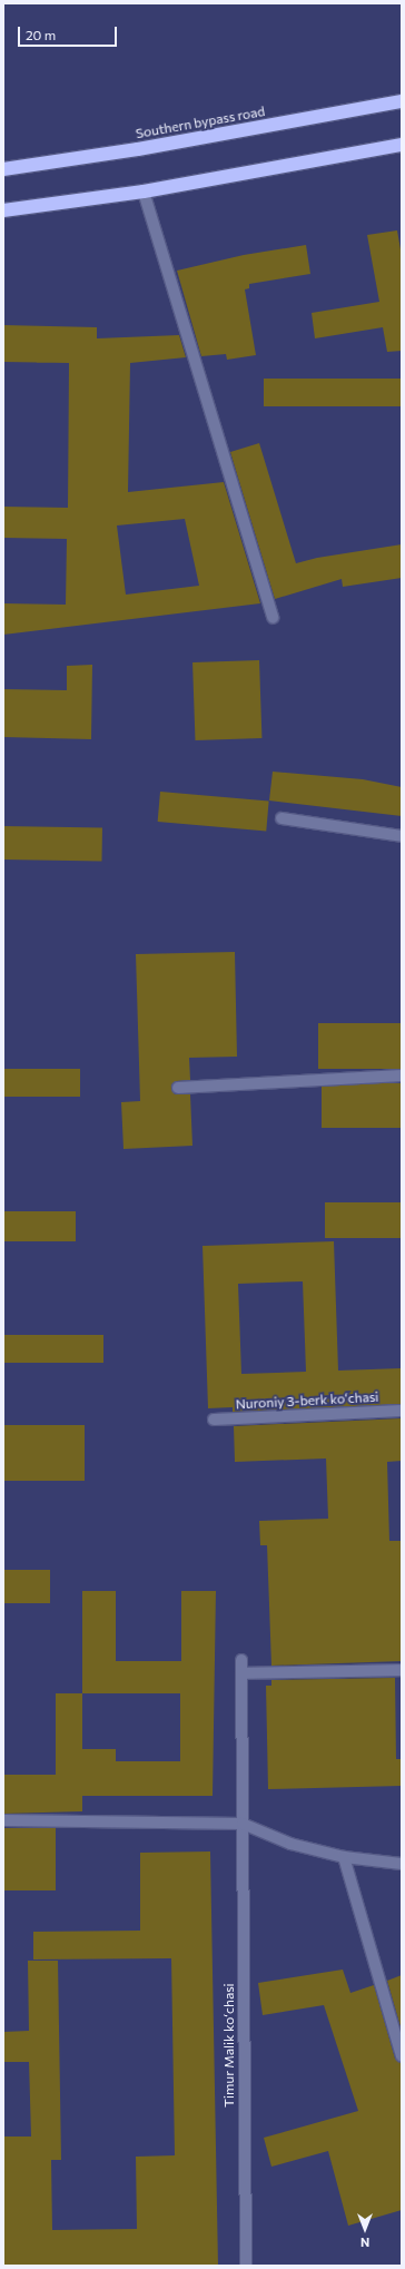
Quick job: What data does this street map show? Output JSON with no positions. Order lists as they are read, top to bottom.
{
  "streets": {
    "highway": ["Southern bypass road"],
    "street": ["Nuroniy 3-berk koʻchasi", "Timur Malik koʻchasi"]
  },
  "scale_bar": "20 m",
  "north": "bottom"
}
